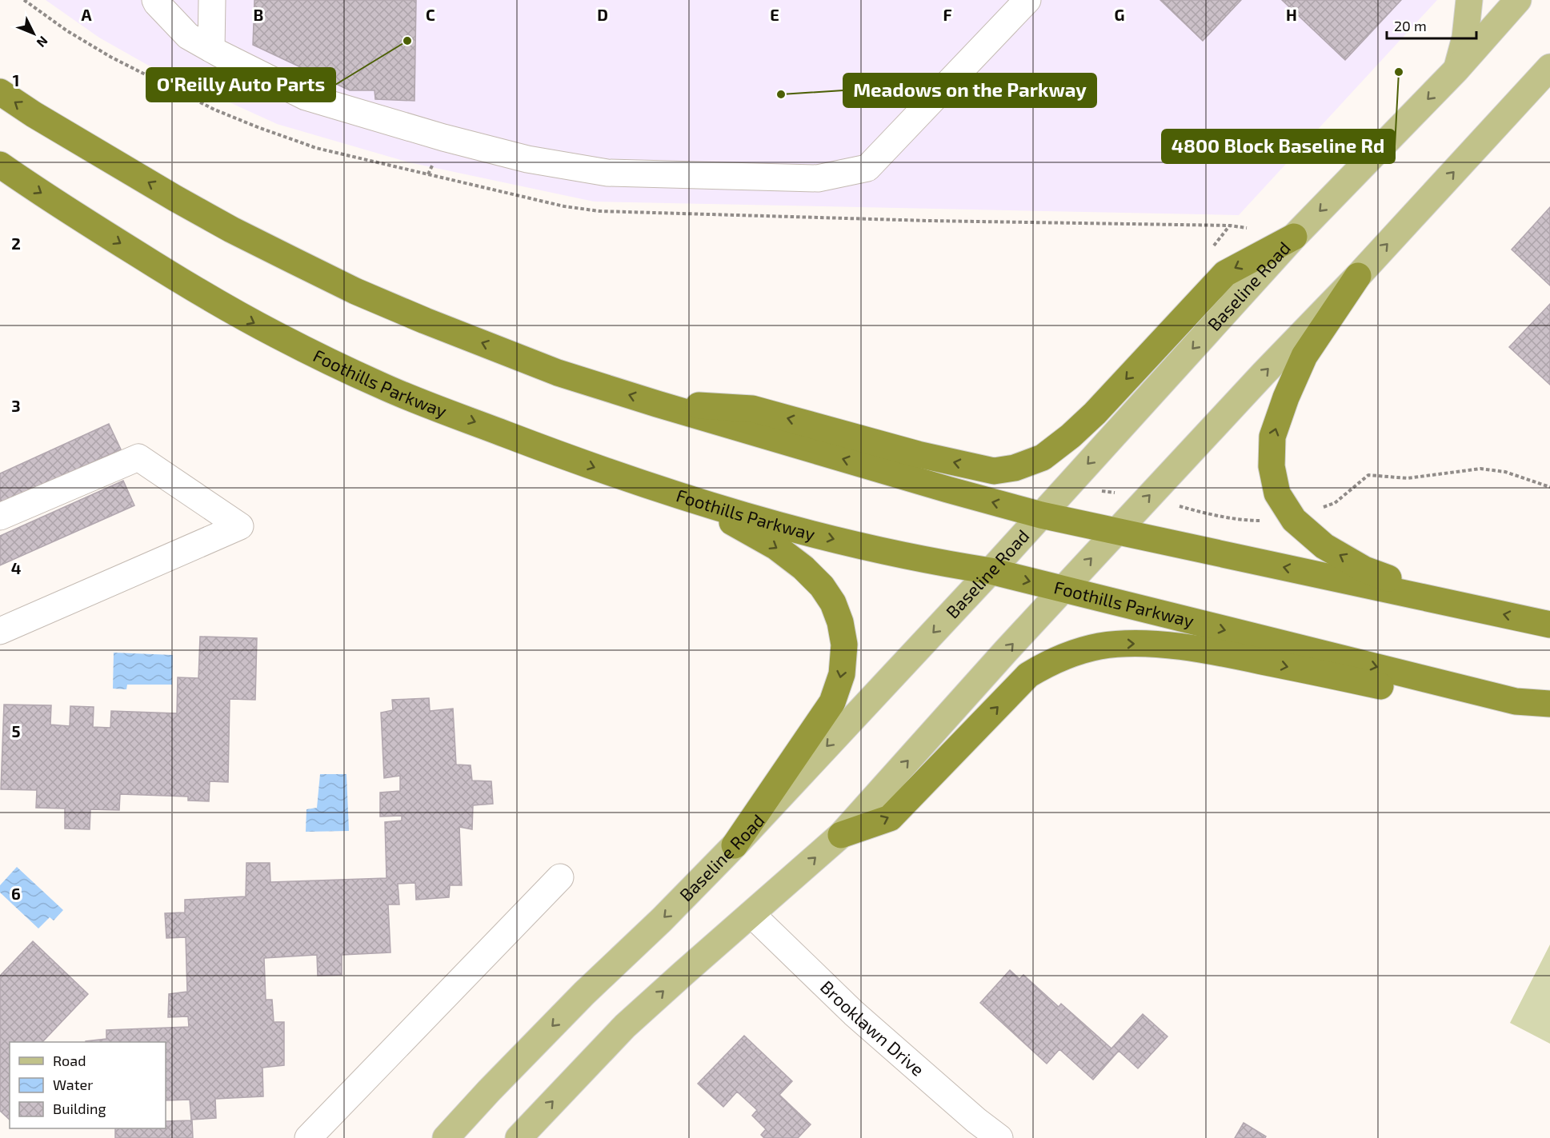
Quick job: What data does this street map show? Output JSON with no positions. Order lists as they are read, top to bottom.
{
  "streets": {
    "highway": ["Foothills Parkway"],
    "main road": ["Baseline Road"],
    "street": ["Brooklawn Drive"]
  },
  "crossings": [
    ["Baseline Road", "Foothills Parkway"]
  ],
  "places": ["O'Reilly Auto Parts", "4800 Block Baseline Rd", "Meadows on the Parkway"],
  "legend": ["Road", "Water", "Building"],
  "scale_bar": "20 m",
  "north": "bottom right",
  "grid": {
    "columns": [
      "A",
      "B",
      "C",
      "D",
      "E",
      "F",
      "G",
      "H"
    ],
    "rows": [
      "1",
      "2",
      "3",
      "4",
      "5",
      "6"
    ]
  }
}
